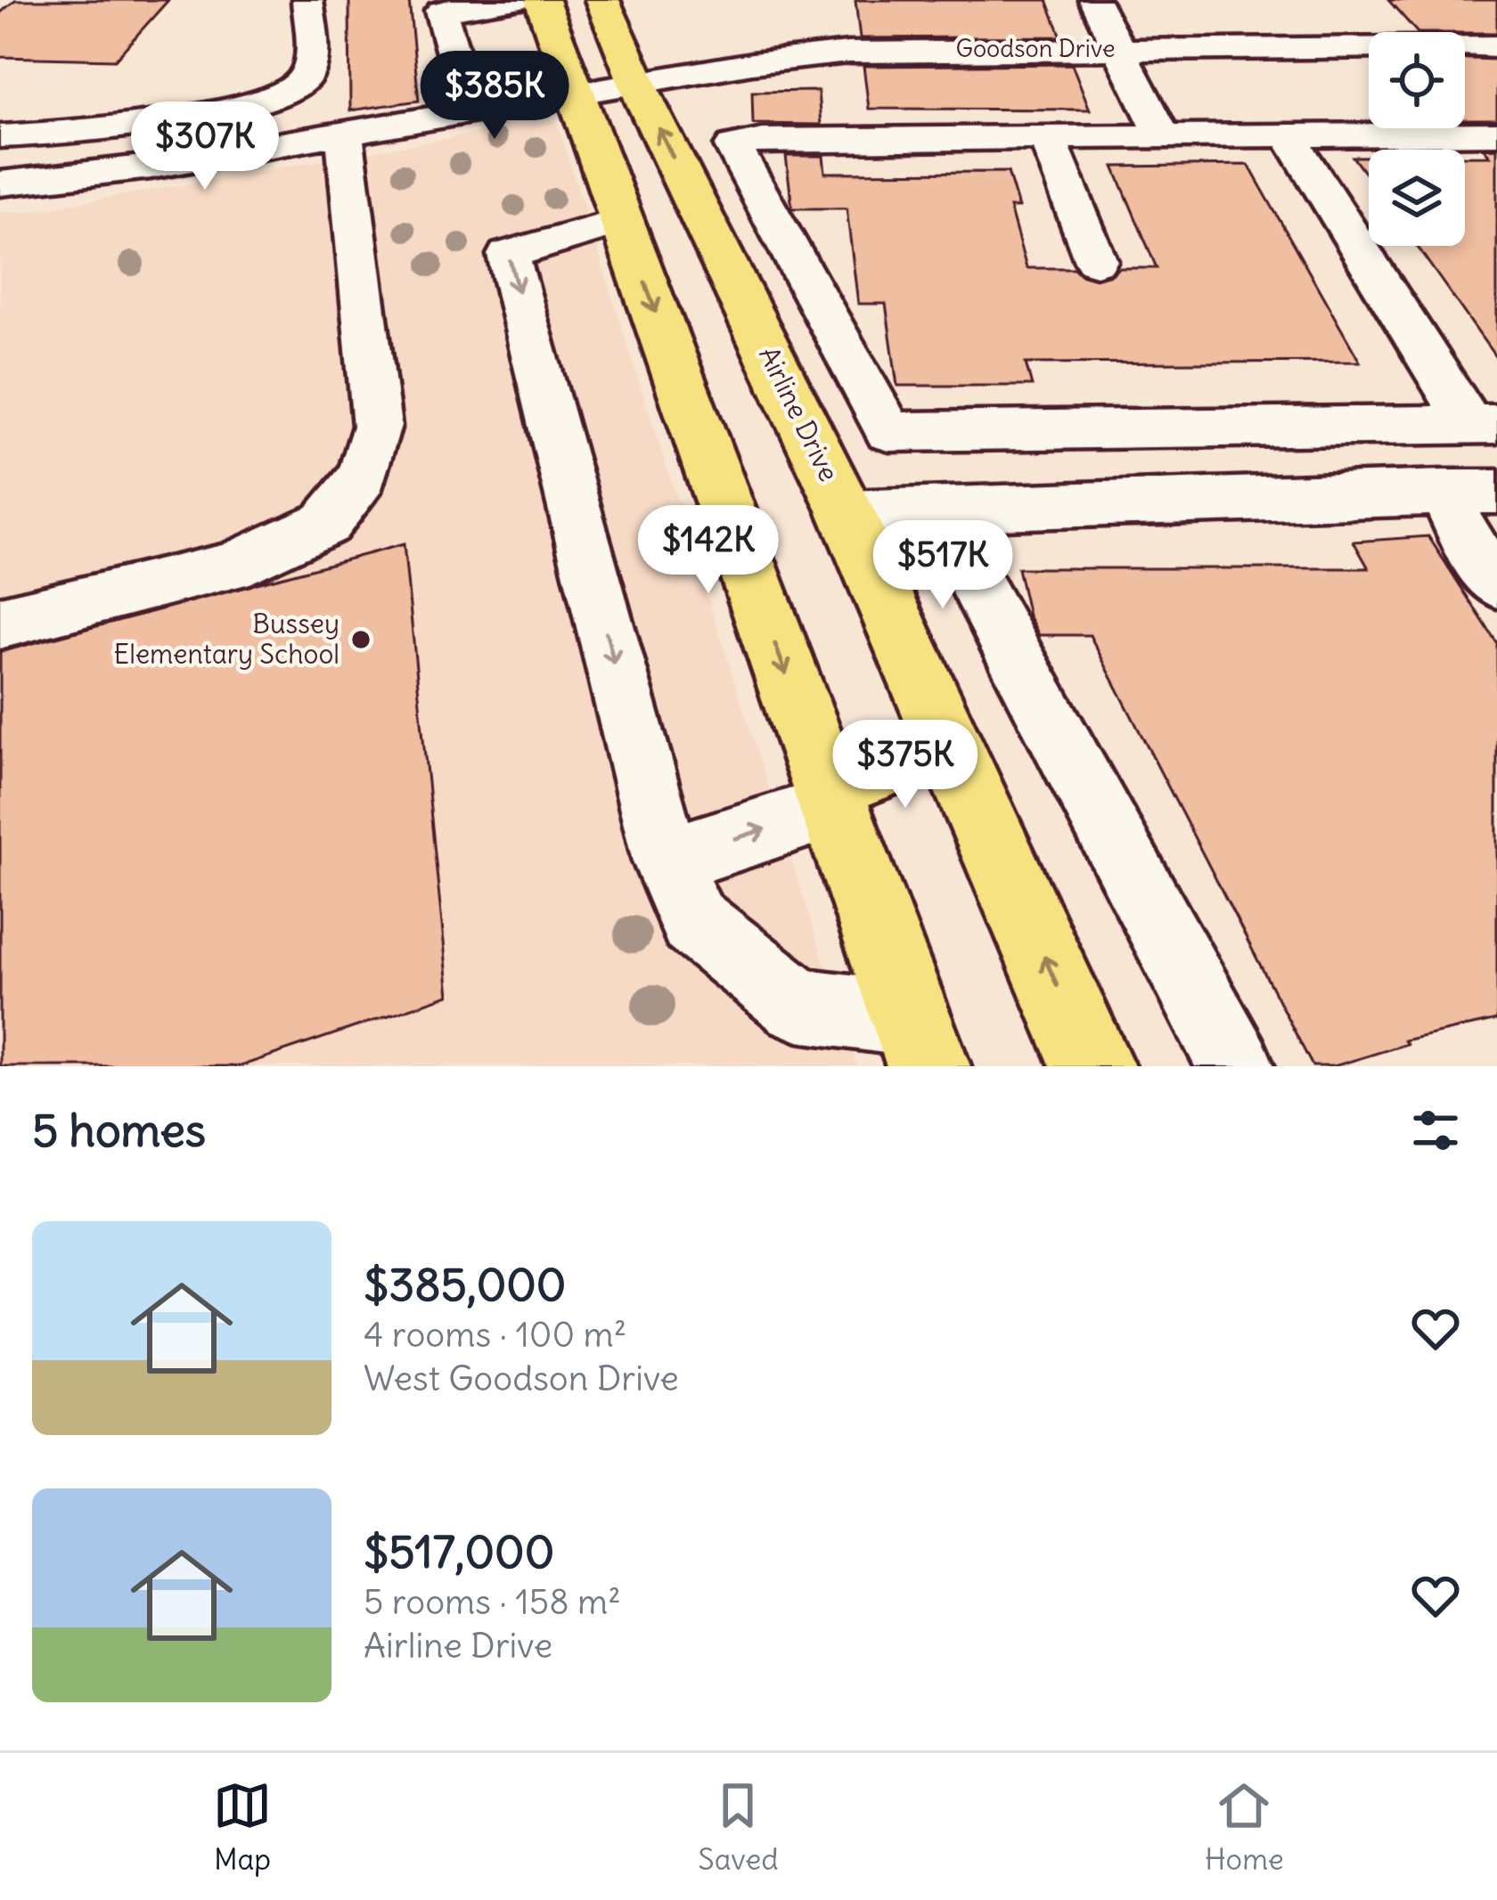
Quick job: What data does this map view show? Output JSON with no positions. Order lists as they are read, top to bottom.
{
  "streets": {
    "main road": ["Airline Drive"],
    "street": ["Goodson Drive"]
  },
  "crossings": [
    ["Goodson Drive", "Airline Drive"]
  ],
  "places": ["Bussey Elementary School"],
  "page": {
    "price": [
      "$385K",
      "$307K",
      "$142K",
      "$517K",
      "$375K"
    ],
    "heading": "5 homes",
    "list": [
      {
        "name": "$385,000",
        "note": "4 rooms · 100 m² · West Goodson Drive"
      },
      {
        "name": "$517,000",
        "note": "5 rooms · 158 m² · Airline Drive"
      }
    ],
    "tabs": ["Map", "Saved", "Home"]
  }
}
